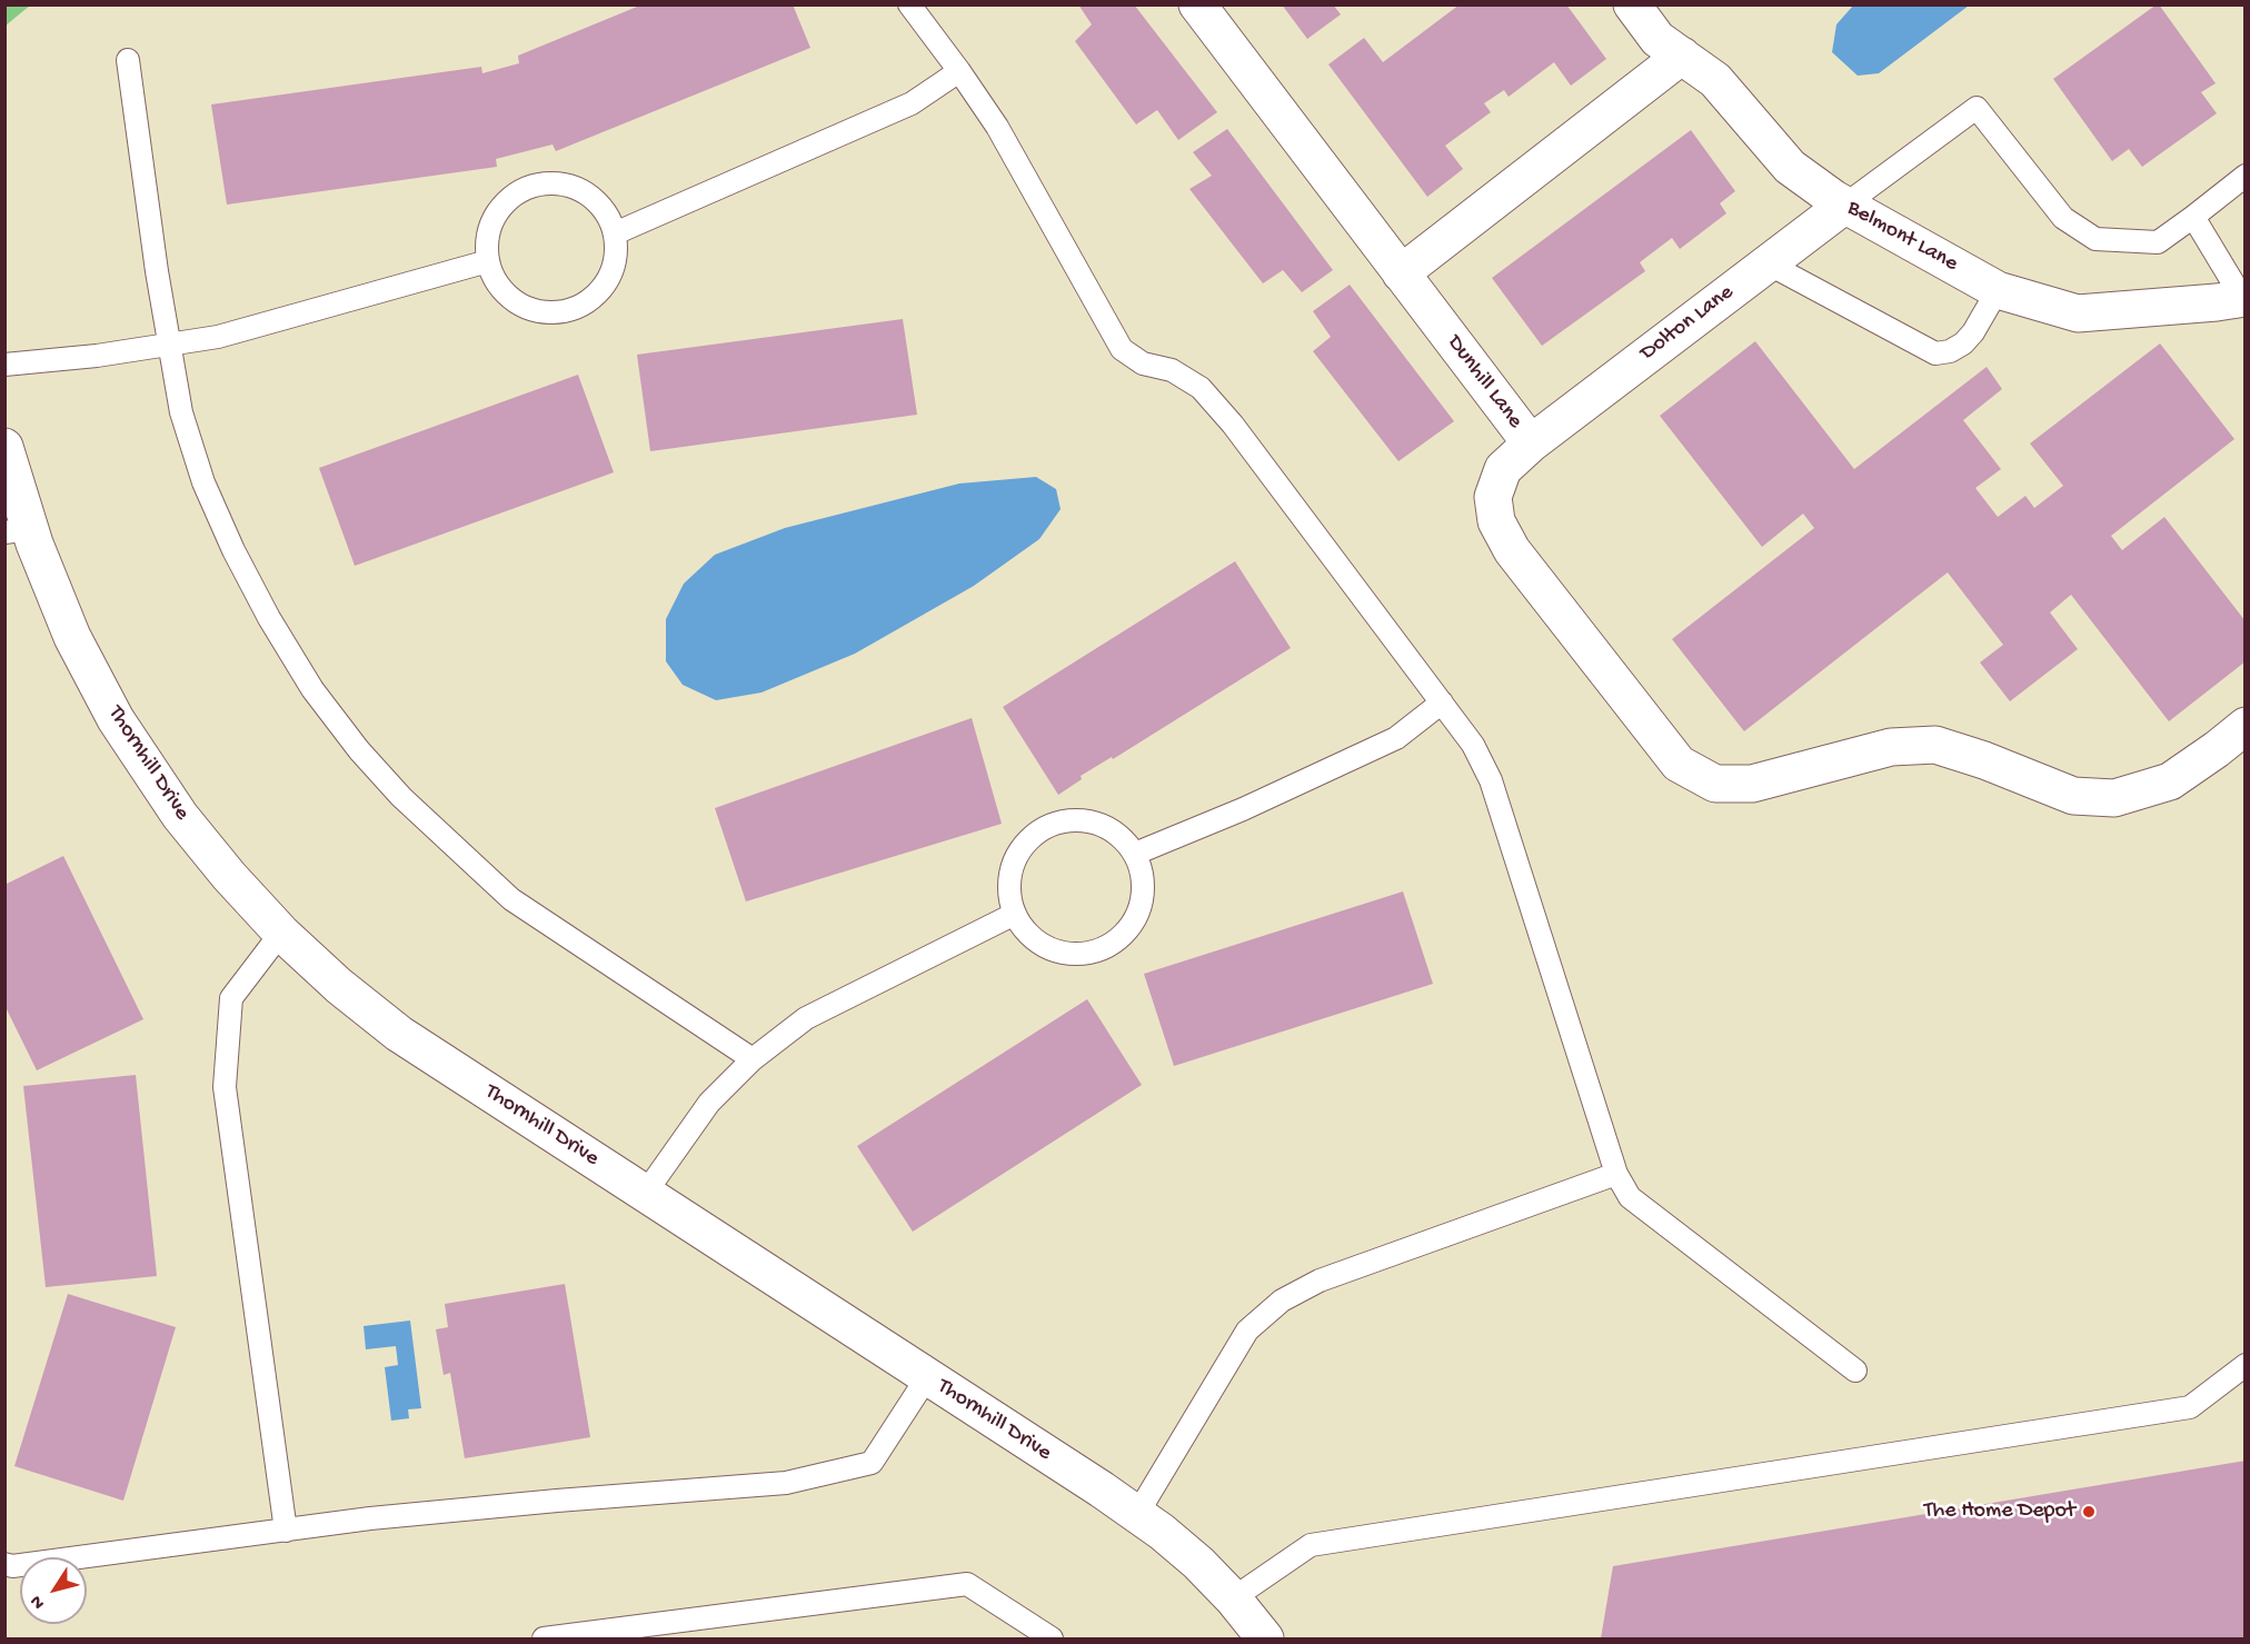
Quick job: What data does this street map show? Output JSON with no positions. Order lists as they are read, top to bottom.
{
  "streets": {
    "street": [
      "Belmont Lane",
      "Dolton Lane",
      "Dunhill Lane",
      "Thornhill Drive"
    ]
  },
  "crossings": [
    ["Belmont Lane", "Dolton Lane"],
    ["Dolton Lane", "Dunhill Lane"]
  ],
  "places": ["The Home Depot"],
  "north": "bottom left"
}
